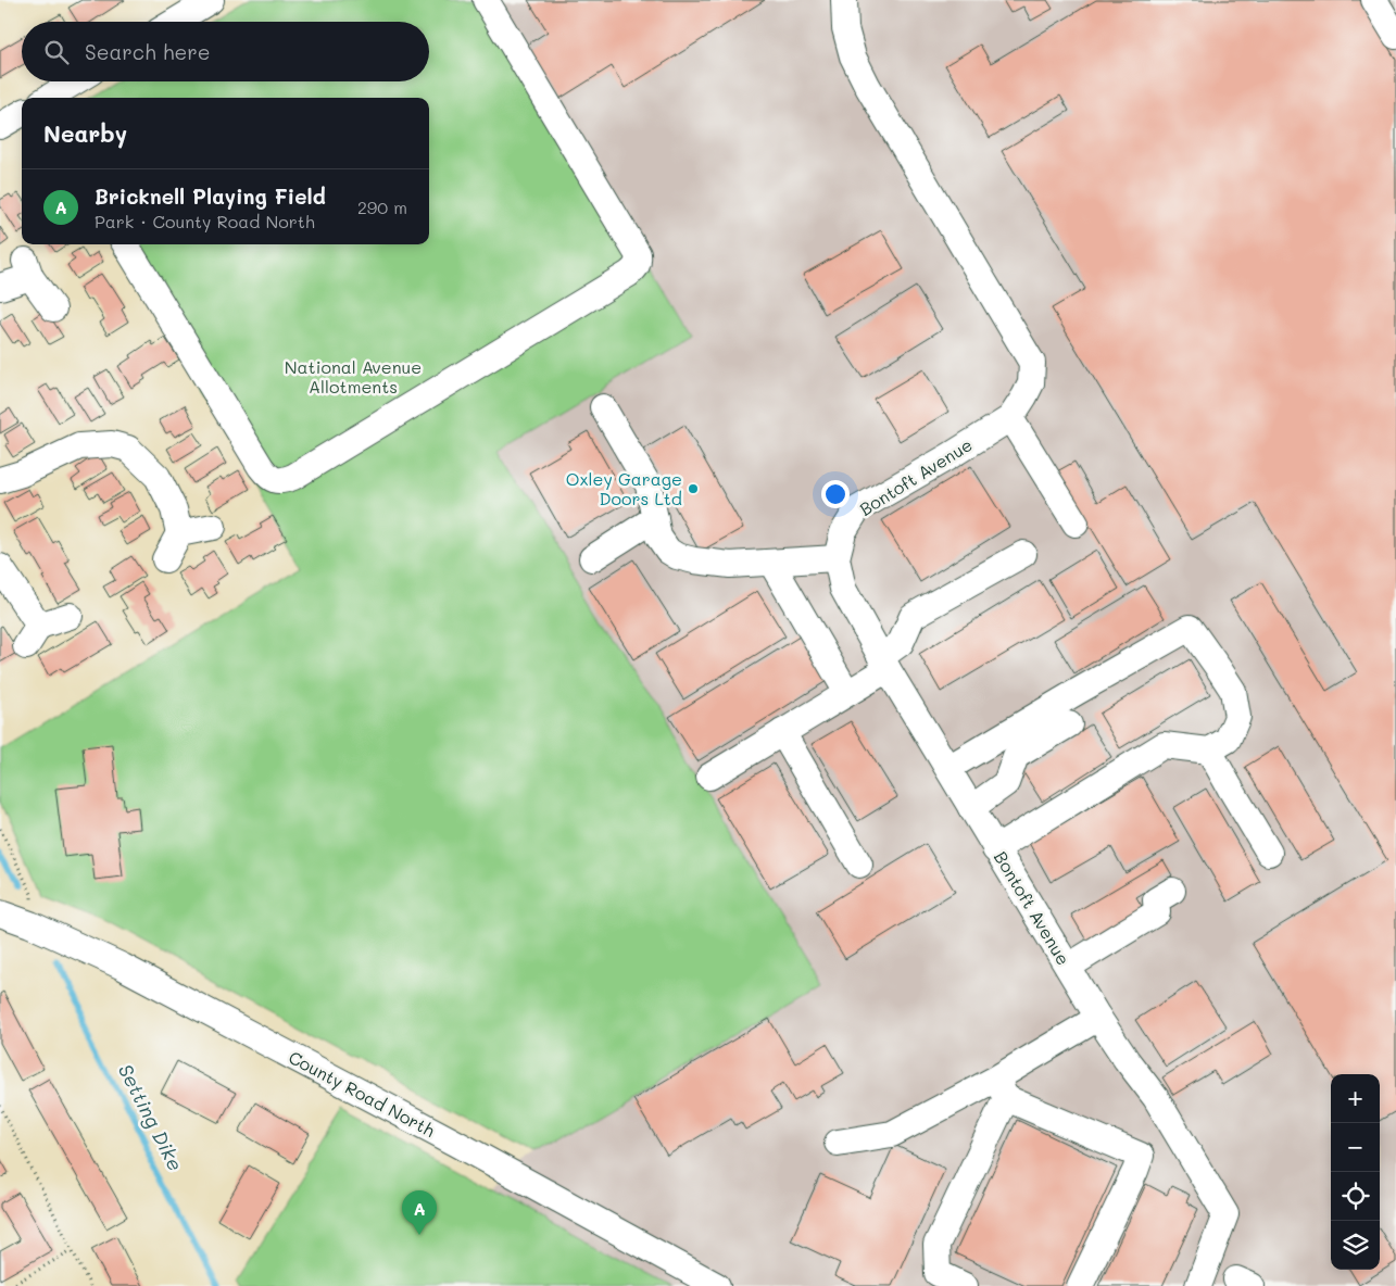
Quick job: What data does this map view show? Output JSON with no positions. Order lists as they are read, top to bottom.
{
  "streets": {
    "street": ["Bontoft Avenue", "County Road North"]
  },
  "water": ["Setting Dike"],
  "parks": ["National Avenue Allotments"],
  "places": ["Oxley Garage Doors Ltd"],
  "page": {
    "search": "Search here",
    "heading": "Nearby",
    "list": [
      {
        "mark": "A",
        "name": "Bricknell Playing Field",
        "note": "Park · County Road North",
        "value": "290 m"
      }
    ],
    "map_buttons": ["+", "−"],
    "pins": "A"
  }
}
